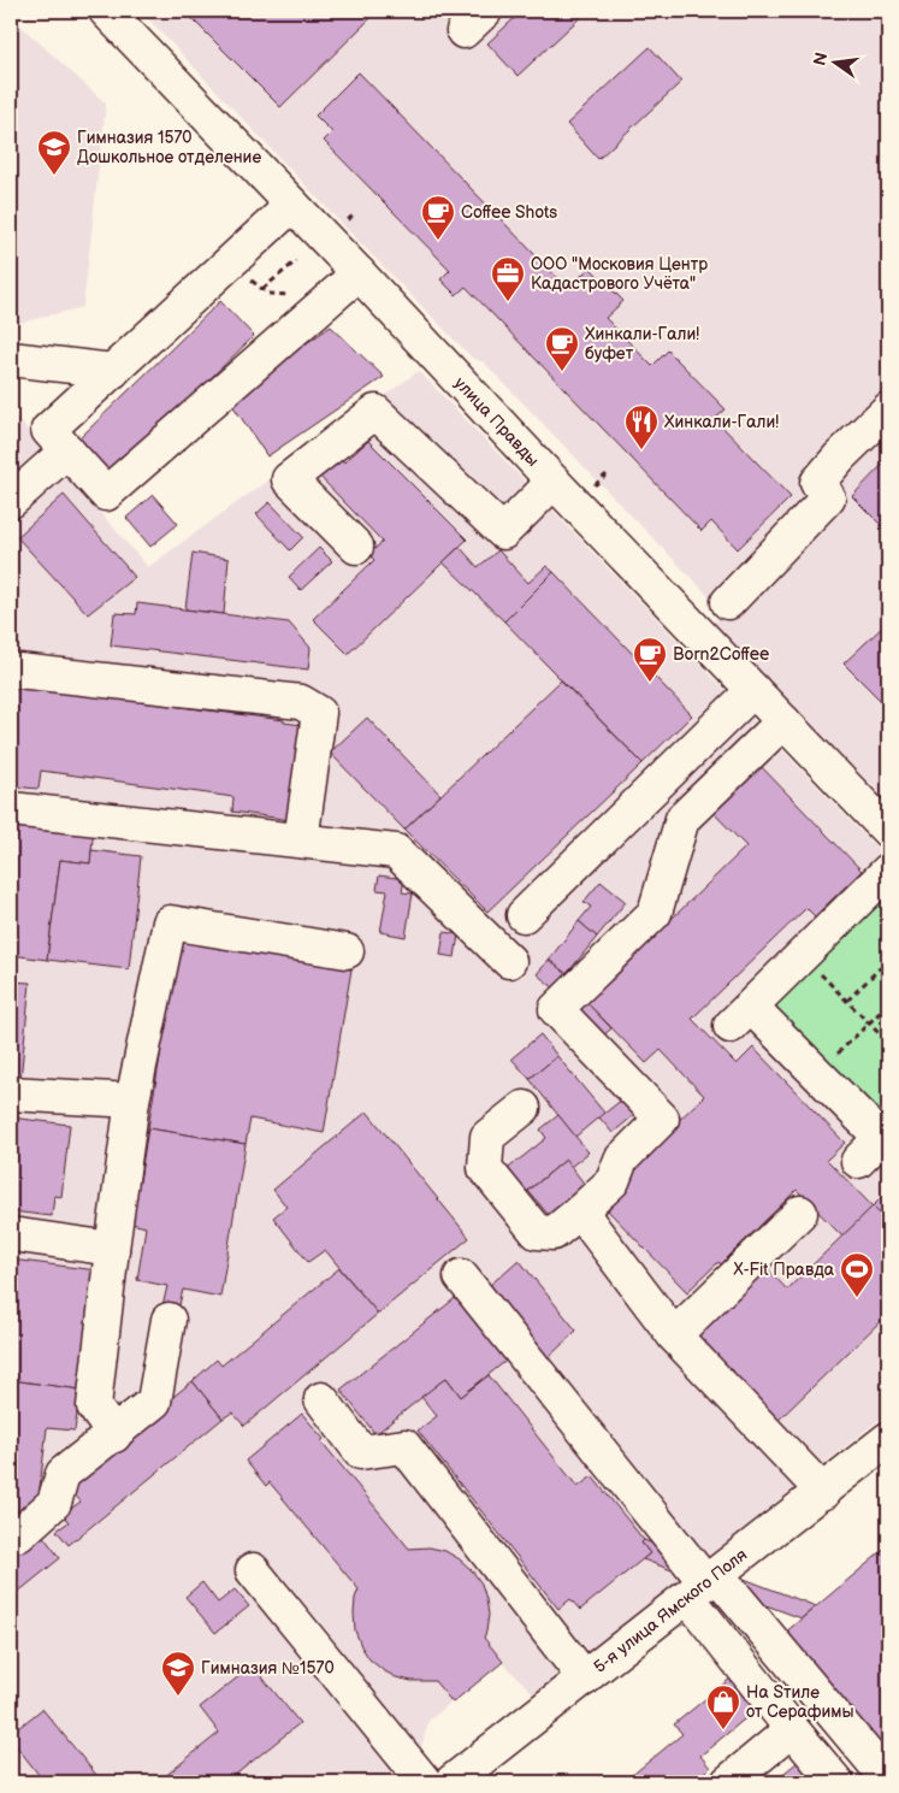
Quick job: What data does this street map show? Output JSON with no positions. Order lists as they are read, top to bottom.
{
  "streets": {
    "street": ["улица Правды", "5-я улица Ямского Поля"]
  },
  "places": {
    "school or university": ["Гимназия 1570 Дошкольное отделение", "Гимназия №1570"],
    "cafe": ["Coffee Shots", "Хинкали-Гали! буфет", "Born2Coffee"],
    "office": ["ООО \"Московия Центр Кадастрового Учёта\""],
    "restaurant": ["Хинкали-Гали!"],
    "sports": ["X-Fit Правда"],
    "shop": ["На Sтиле от Серафимы"]
  },
  "north": "left"
}
